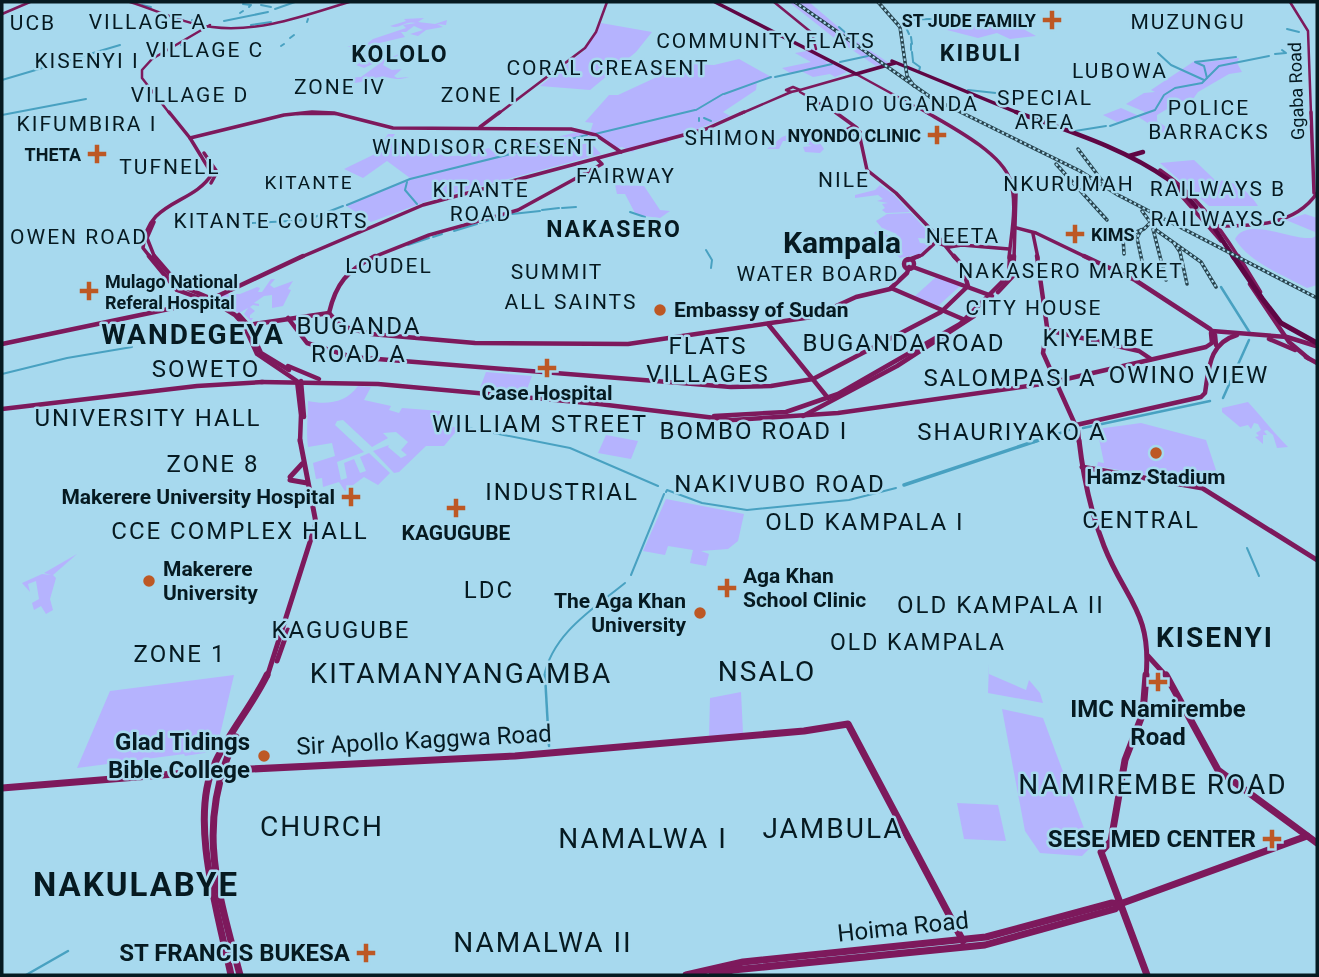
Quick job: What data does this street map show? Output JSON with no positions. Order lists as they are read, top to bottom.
{
  "streets": {
    "main road": ["Ggaba Road", "Sir Apollo Kaggwa Road", "Hoima Road"]
  },
  "crossings": [
    ["Sir Apollo Kaggwa Road", "Hoima Road"]
  ],
  "districts": [
    "VILLAGE A",
    "MUZUNGU",
    "UCB",
    "COMMUNITY FLATS",
    "VILLAGE C",
    "KIBULI",
    "KOLOLO",
    "KISENYI I",
    "CORAL CREASENT",
    "LUBOWA",
    "ZONE IV",
    "VILLAGE D",
    "ZONE I",
    "SPECIAL AREA",
    "RADIO UGANDA",
    "POLICE BARRACKS",
    "KIFUMBIRA I",
    "SHIMON",
    "WINDISOR CRESENT",
    "TUFNELL",
    "FAIRWAY",
    "NILE",
    "KITANTE",
    "NKURUMAH",
    "RAILWAYS B",
    "KITANTE ROAD",
    "RAILWAYS C",
    "KITANTE COURTS",
    "NAKASERO",
    "NEETA",
    "OWEN ROAD",
    "Kampala",
    "LOUDEL",
    "NAKASERO MARKET",
    "SUMMIT",
    "WATER BOARD",
    "ALL SAINTS",
    "CITY HOUSE",
    "BUGANDA ROAD A",
    "WANDEGEYA",
    "KIYEMBE",
    "BUGANDA ROAD",
    "FLATS VILLAGES",
    "SOWETO",
    "OWINO VIEW",
    "SALOMPASI A",
    "UNIVERSITY HALL",
    "WILLIAM STREET",
    "BOMBO ROAD I",
    "SHAURIYAKO A",
    "ZONE 8",
    "NAKIVUBO ROAD",
    "INDUSTRIAL",
    "CENTRAL",
    "OLD KAMPALA I",
    "CCE COMPLEX HALL",
    "LDC",
    "OLD KAMPALA II",
    "KAGUGUBE",
    "KISENYI",
    "OLD KAMPALA",
    "ZONE 1",
    "NSALO",
    "KITAMANYANGAMBA",
    "NAMIREMBE ROAD",
    "CHURCH",
    "JAMBULA",
    "NAMALWA I",
    "NAKULABYE",
    "NAMALWA II"
  ],
  "places": {
    "health": [
      "ST JUDE FAMILY",
      "NYONDO CLINIC",
      "THETA",
      "KIMS",
      "Mulago National Referal Hospital",
      "Case Hospital",
      "Makerere University Hospital",
      "KAGUGUBE",
      "Aga Khan School Clinic",
      "IMC Namirembe Road",
      "SESE MED CENTER",
      "ST FRANCIS BUKESA"
    ],
    "other": [
      "Embassy of Sudan",
      "Hamz Stadium",
      "Makerere University",
      "The Aga Khan University",
      "Glad Tidings Bible College"
    ]
  }
}
